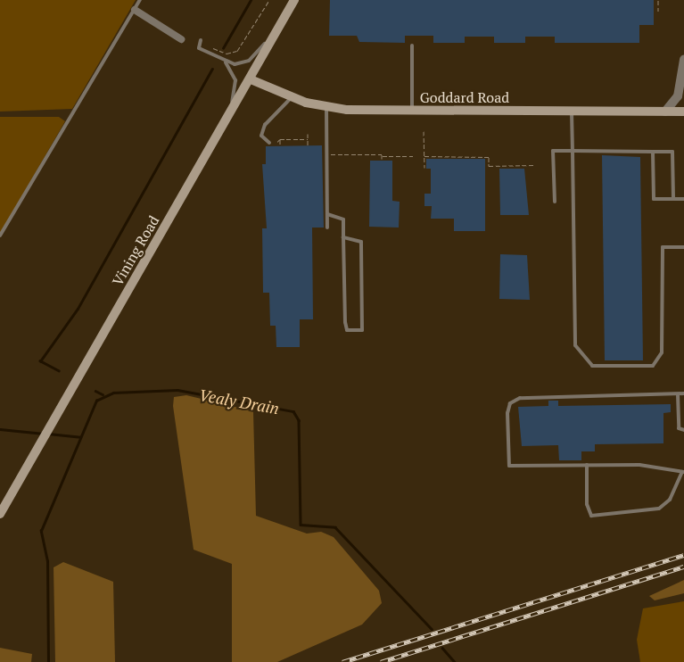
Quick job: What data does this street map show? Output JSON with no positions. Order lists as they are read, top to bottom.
{
  "streets": {
    "main road": ["Goddard Road", "Vining Road"]
  },
  "crossings": [
    ["Goddard Road", "Vining Road"]
  ],
  "water": ["Vealy Drain"]
}
